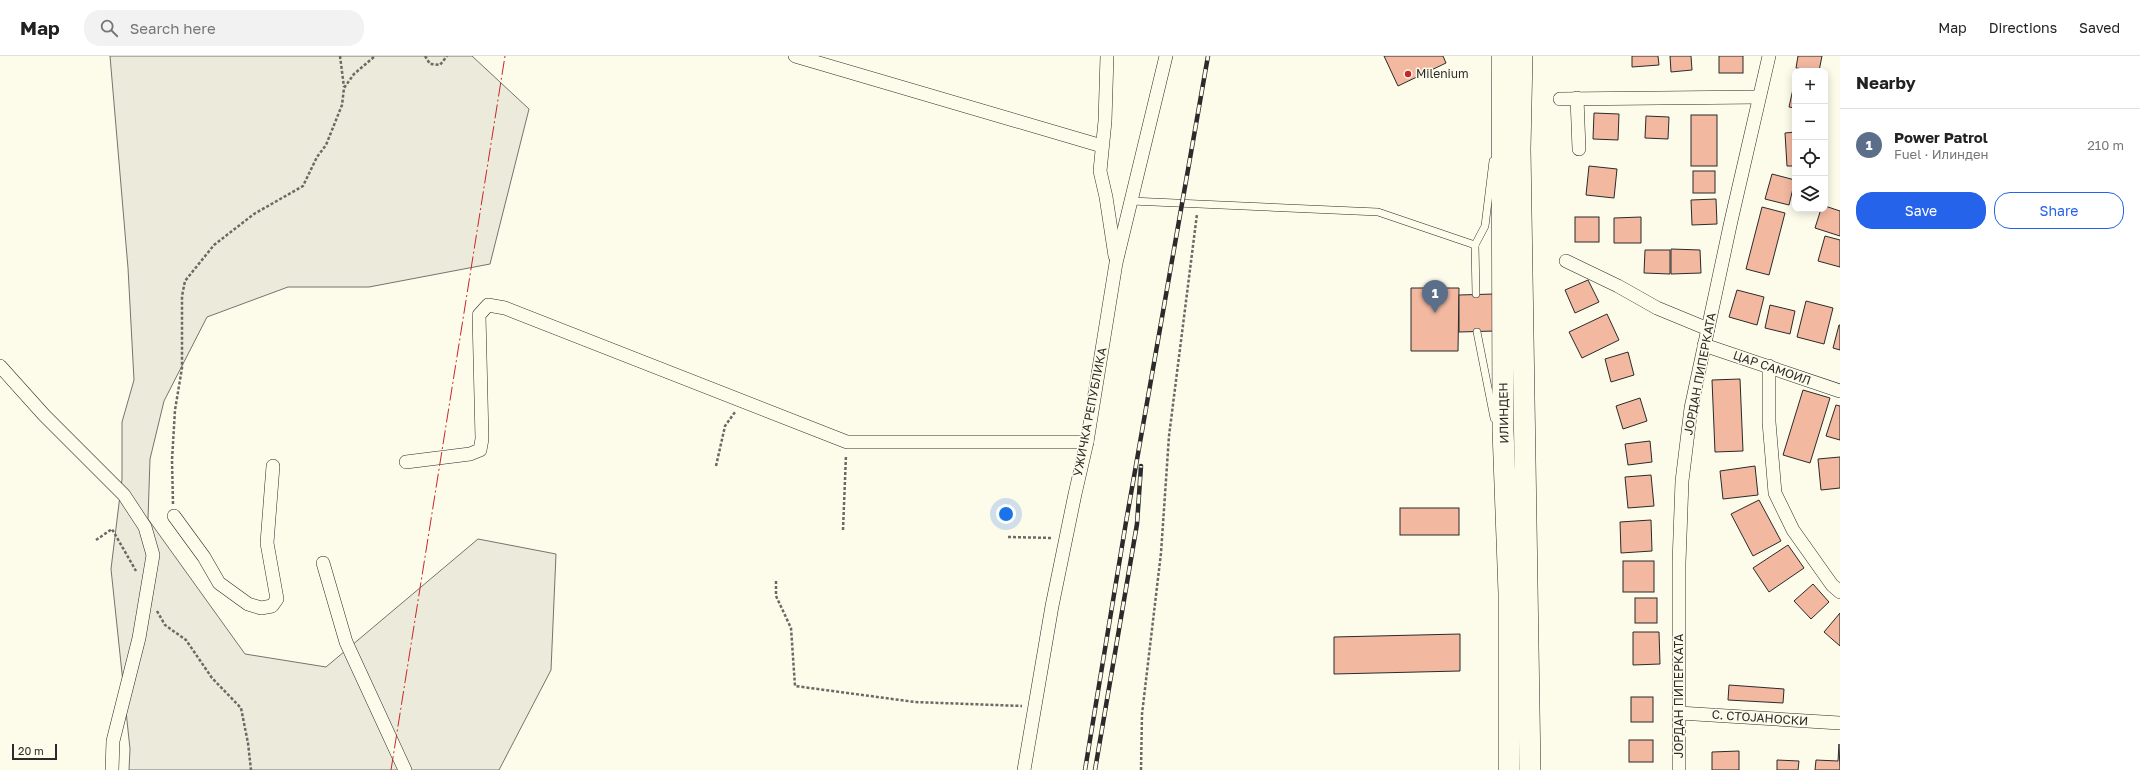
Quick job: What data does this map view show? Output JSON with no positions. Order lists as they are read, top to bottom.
{
  "streets": {
    "main road": ["ИЛИНДЕН"],
    "street": [
      "ЦАР САМОИЛ",
      "ЈОРДАН ПИПЕРКАТА",
      "УЖИЧКА РЕПУБЛИКА",
      "С. СТОЈАНОСКИ"
    ]
  },
  "crossings": [
    ["ЦАР САМОИЛ", "ЈОРДАН ПИПЕРКАТА"],
    ["ЈОРДАН ПИПЕРКАТА", "С. СТОЈАНОСКИ"]
  ],
  "places": ["Milenium"],
  "scale_bar": "20 m",
  "page": {
    "header": "Map",
    "search": "Search here",
    "nav": ["Map", "Directions", "Saved"],
    "heading": "Nearby",
    "map_buttons": ["+", "−"],
    "list": [
      {
        "mark": "1",
        "name": "Power Patrol",
        "note": "Fuel · Илинден",
        "value": "210 m"
      }
    ],
    "buttons": ["Save", "Share"],
    "pins": "1",
    "scale": "20 m"
  }
}
